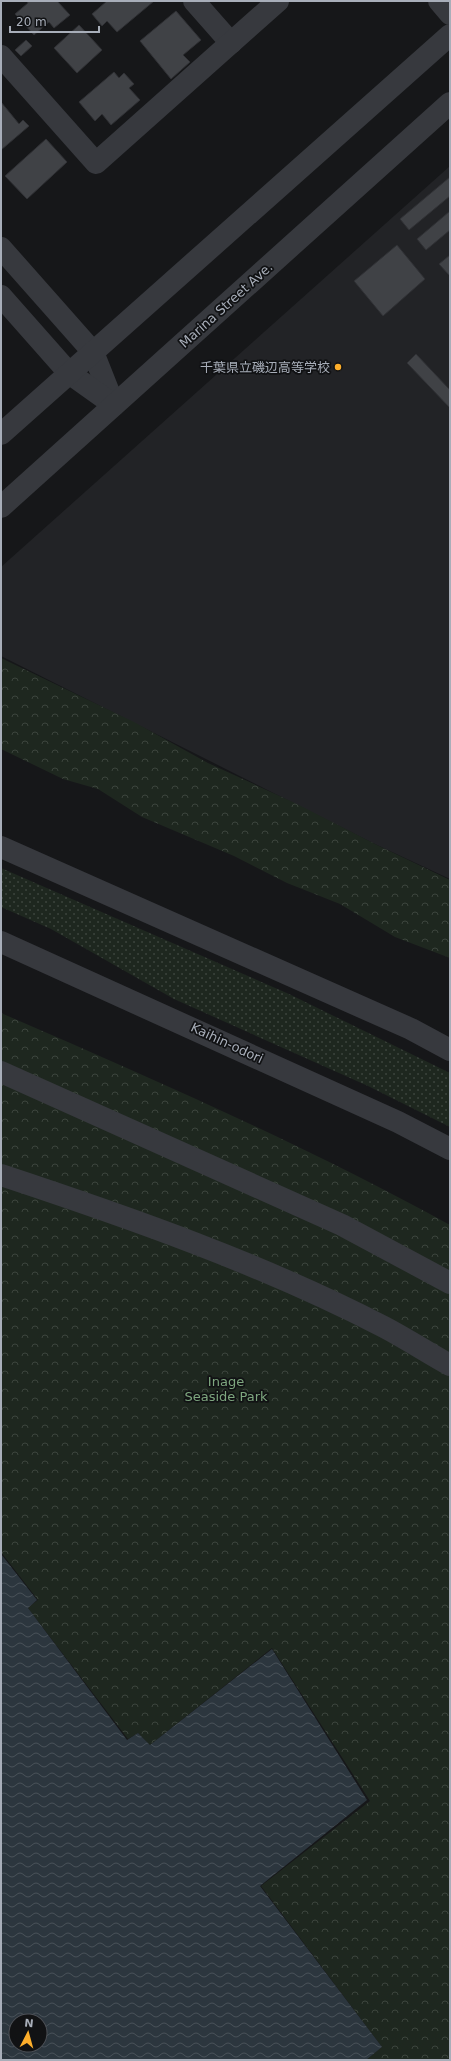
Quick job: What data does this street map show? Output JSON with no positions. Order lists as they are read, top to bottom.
{
  "streets": {
    "street": ["Marina Street Ave.", "Kaihin-odori"]
  },
  "parks": ["Inage Seaside Park"],
  "places": ["千葉県立磯辺高等学校"],
  "scale_bar": "20 m",
  "north": "top"
}
